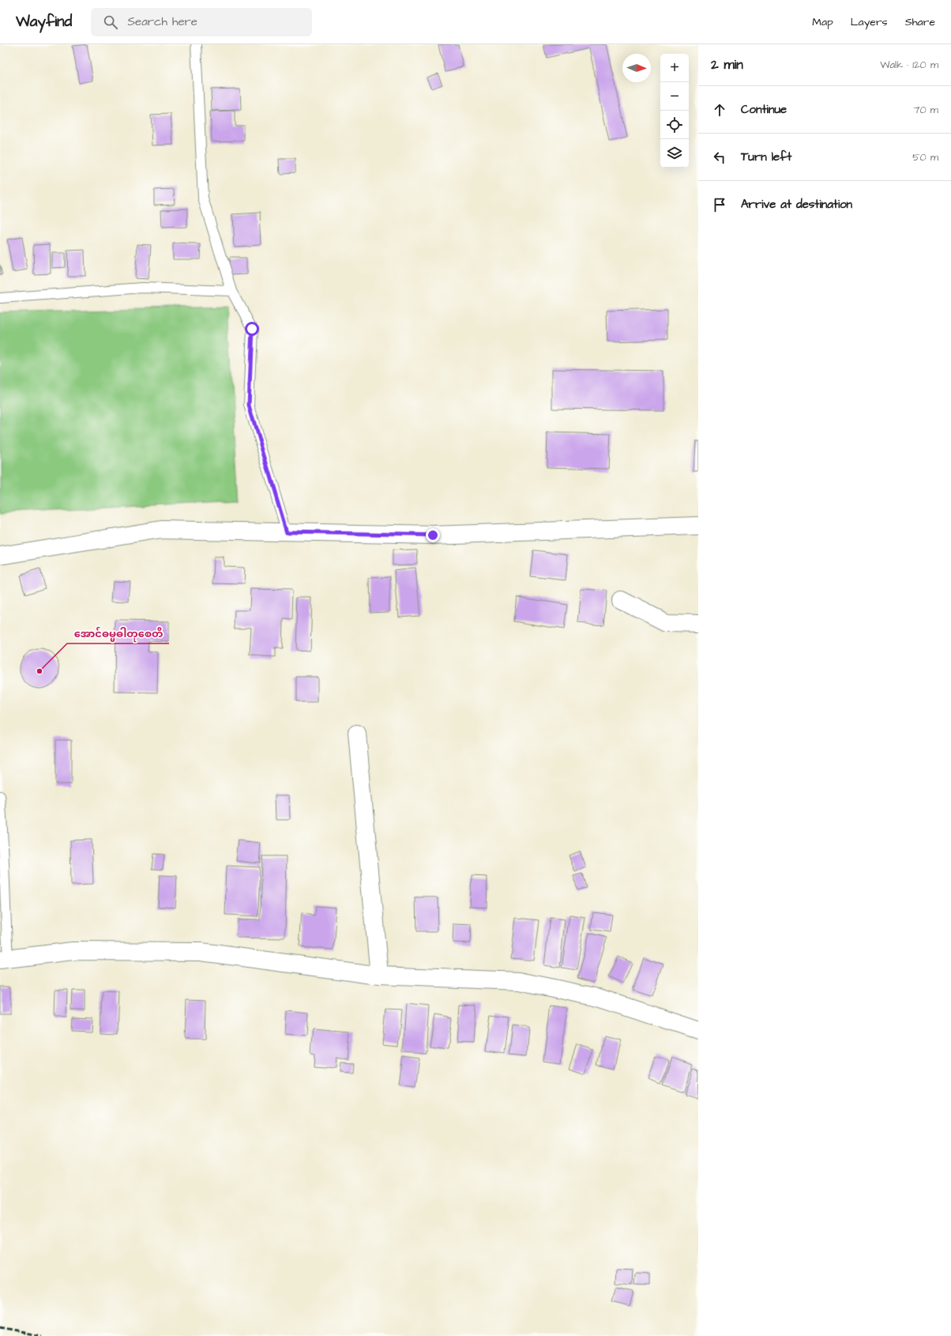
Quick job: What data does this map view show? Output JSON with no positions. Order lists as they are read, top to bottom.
{
  "places": ["အောင်ဓမ္မဓါတုစေတီ"],
  "north": "right",
  "page": {
    "header": "Wayfind",
    "search": "Search here",
    "nav": ["Map", "Layers", "Share"],
    "heading": ["2 min", "Walk · 120 m"],
    "map_buttons": ["+", "−"],
    "list": [
      ["Continue", "70 m"],
      ["Turn left", "50 m"],
      "Arrive at destination"
    ]
  }
}
